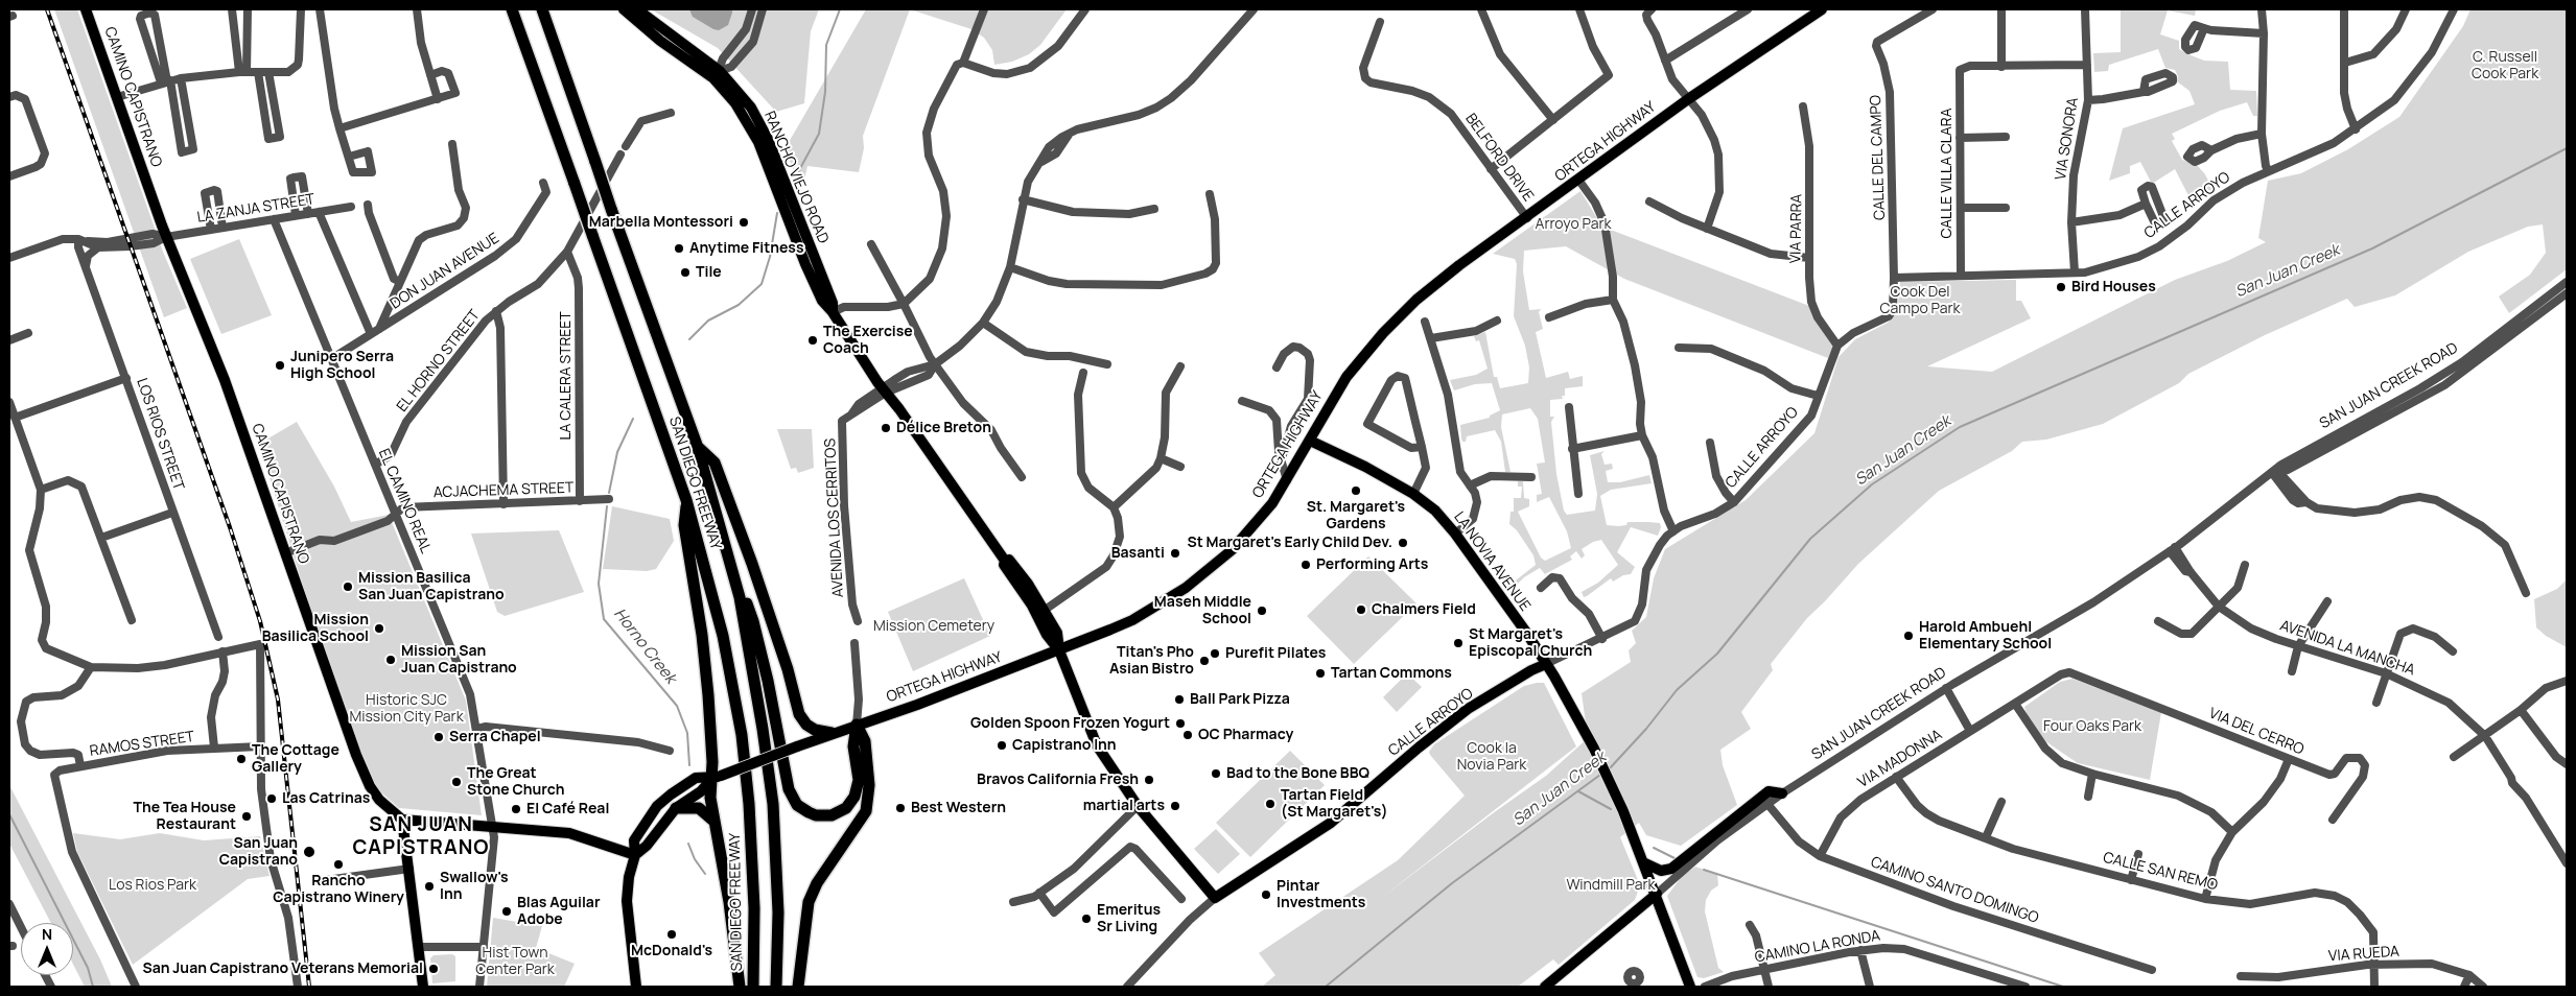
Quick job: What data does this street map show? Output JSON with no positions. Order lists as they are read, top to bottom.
{
  "streets": {
    "highway": ["SAN DIEGO FREEWAY"],
    "main road": [
      "CAMINO CAPISTRANO",
      "ORTEGA HIGHWAY",
      "RANCHO VIEJO ROAD",
      "CALLE ARROYO",
      "SAN JUAN CREEK ROAD",
      "LA NOVIA AVENUE"
    ],
    "street": [
      "VIA SONORA",
      "BELFORD DRIVE",
      "CALLE DEL CAMPO",
      "CALLE VILLA CLARA",
      "LA ZANJA STREET",
      "VIA PARRA",
      "DON JUAN AVENUE",
      "EL HORNO STREET",
      "LA CALERA STREET",
      "LOS RIOS STREET",
      "ACJACHEMA STREET",
      "EL CAMINO REAL",
      "AVENIDA LOS CERRITOS",
      "AVENIDA LA MANCHA",
      "VIA DEL CERRO",
      "RAMOS STREET",
      "VIA MADONNA",
      "CALLE SAN REMO",
      "CAMINO SANTO DOMINGO",
      "CAMINO LA RONDA",
      "VIA RUEDA"
    ]
  },
  "crossings": [
    ["CAMINO CAPISTRANO", "LA ZANJA STREET"],
    ["CAMINO CAPISTRANO", "ACJACHEMA STREET"],
    ["VIA SONORA", "CALLE ARROYO"],
    ["ORTEGA HIGHWAY", "BELFORD DRIVE"],
    ["ORTEGA HIGHWAY", "RANCHO VIEJO ROAD"],
    ["ORTEGA HIGHWAY", "LA NOVIA AVENUE"],
    ["CALLE DEL CAMPO", "CALLE ARROYO"],
    ["CALLE VILLA CLARA", "CALLE ARROYO"],
    ["RANCHO VIEJO ROAD", "CALLE ARROYO"],
    ["RANCHO VIEJO ROAD", "AVENIDA LOS CERRITOS"],
    ["CALLE ARROYO", "VIA PARRA"],
    ["CALLE ARROYO", "LA NOVIA AVENUE"],
    ["LA ZANJA STREET", "LOS RIOS STREET"],
    ["LA ZANJA STREET", "EL CAMINO REAL"],
    ["DON JUAN AVENUE", "EL CAMINO REAL"],
    ["EL HORNO STREET", "LA CALERA STREET"],
    ["EL HORNO STREET", "EL CAMINO REAL"],
    ["LA CALERA STREET", "ACJACHEMA STREET"],
    ["SAN JUAN CREEK ROAD", "LA NOVIA AVENUE"],
    ["SAN JUAN CREEK ROAD", "AVENIDA LA MANCHA"],
    ["SAN JUAN CREEK ROAD", "CAMINO SANTO DOMINGO"],
    ["ACJACHEMA STREET", "EL CAMINO REAL"],
    ["VIA DEL CERRO", "VIA MADONNA"],
    ["VIA MADONNA", "CALLE SAN REMO"],
    ["VIA MADONNA", "CAMINO SANTO DOMINGO"],
    ["CALLE SAN REMO", "VIA RUEDA"]
  ],
  "districts": ["SAN JUAN CAPISTRANO"],
  "water": ["San Juan Creek", "Horno Creek"],
  "parks": [
    "C. Russell Cook Park",
    "Arroyo Park",
    "Cook Del Campo Park",
    "Mission Cemetery",
    "Historic SJC Mission City Park",
    "Four Oaks Park",
    "Cook la Novia Park",
    "Los Rios Park",
    "Windmill Park",
    "Hist Town Center Park"
  ],
  "places": [
    "Marbella Montessori",
    "Anytime Fitness",
    "Tile",
    "Bird Houses",
    "The Exercise Coach",
    "Junipero Serra High School",
    "Délice Breton",
    "St. Margaret's Gardens",
    "St Margaret's Early Child Dev.",
    "Basanti",
    "Performing Arts",
    "Mission Basilica San Juan Capistrano",
    "Chalmers Field",
    "Maseh Middle School",
    "Mission Basilica School",
    "Harold Ambuehl Elementary School",
    "St Margaret's Episcopal Church",
    "Purefit Pilates",
    "Mission San Juan Capistrano",
    "Titan's Pho Asian Bistro",
    "Tartan Commons",
    "Ball Park Pizza",
    "Golden Spoon Frozen Yogurt",
    "OC Pharmacy",
    "Serra Chapel",
    "Capistrano Inn",
    "The Cottage Gallery",
    "Bad to the Bone BBQ",
    "Bravos California Fresh",
    "The Great Stone Church",
    "Las Catrinas",
    "Tartan Field (St Margaret's)",
    "martial arts",
    "Best Western",
    "El Café Real",
    "The Tea House Restaurant",
    "San Juan Capistrano",
    "Rancho Capistrano Winery",
    "Swallow's Inn",
    "Pintar Investments",
    "Blas Aguilar Adobe",
    "Emeritus Sr Living",
    "McDonald's",
    "San Juan Capistrano Veterans Memorial"
  ],
  "north": "top"
}
